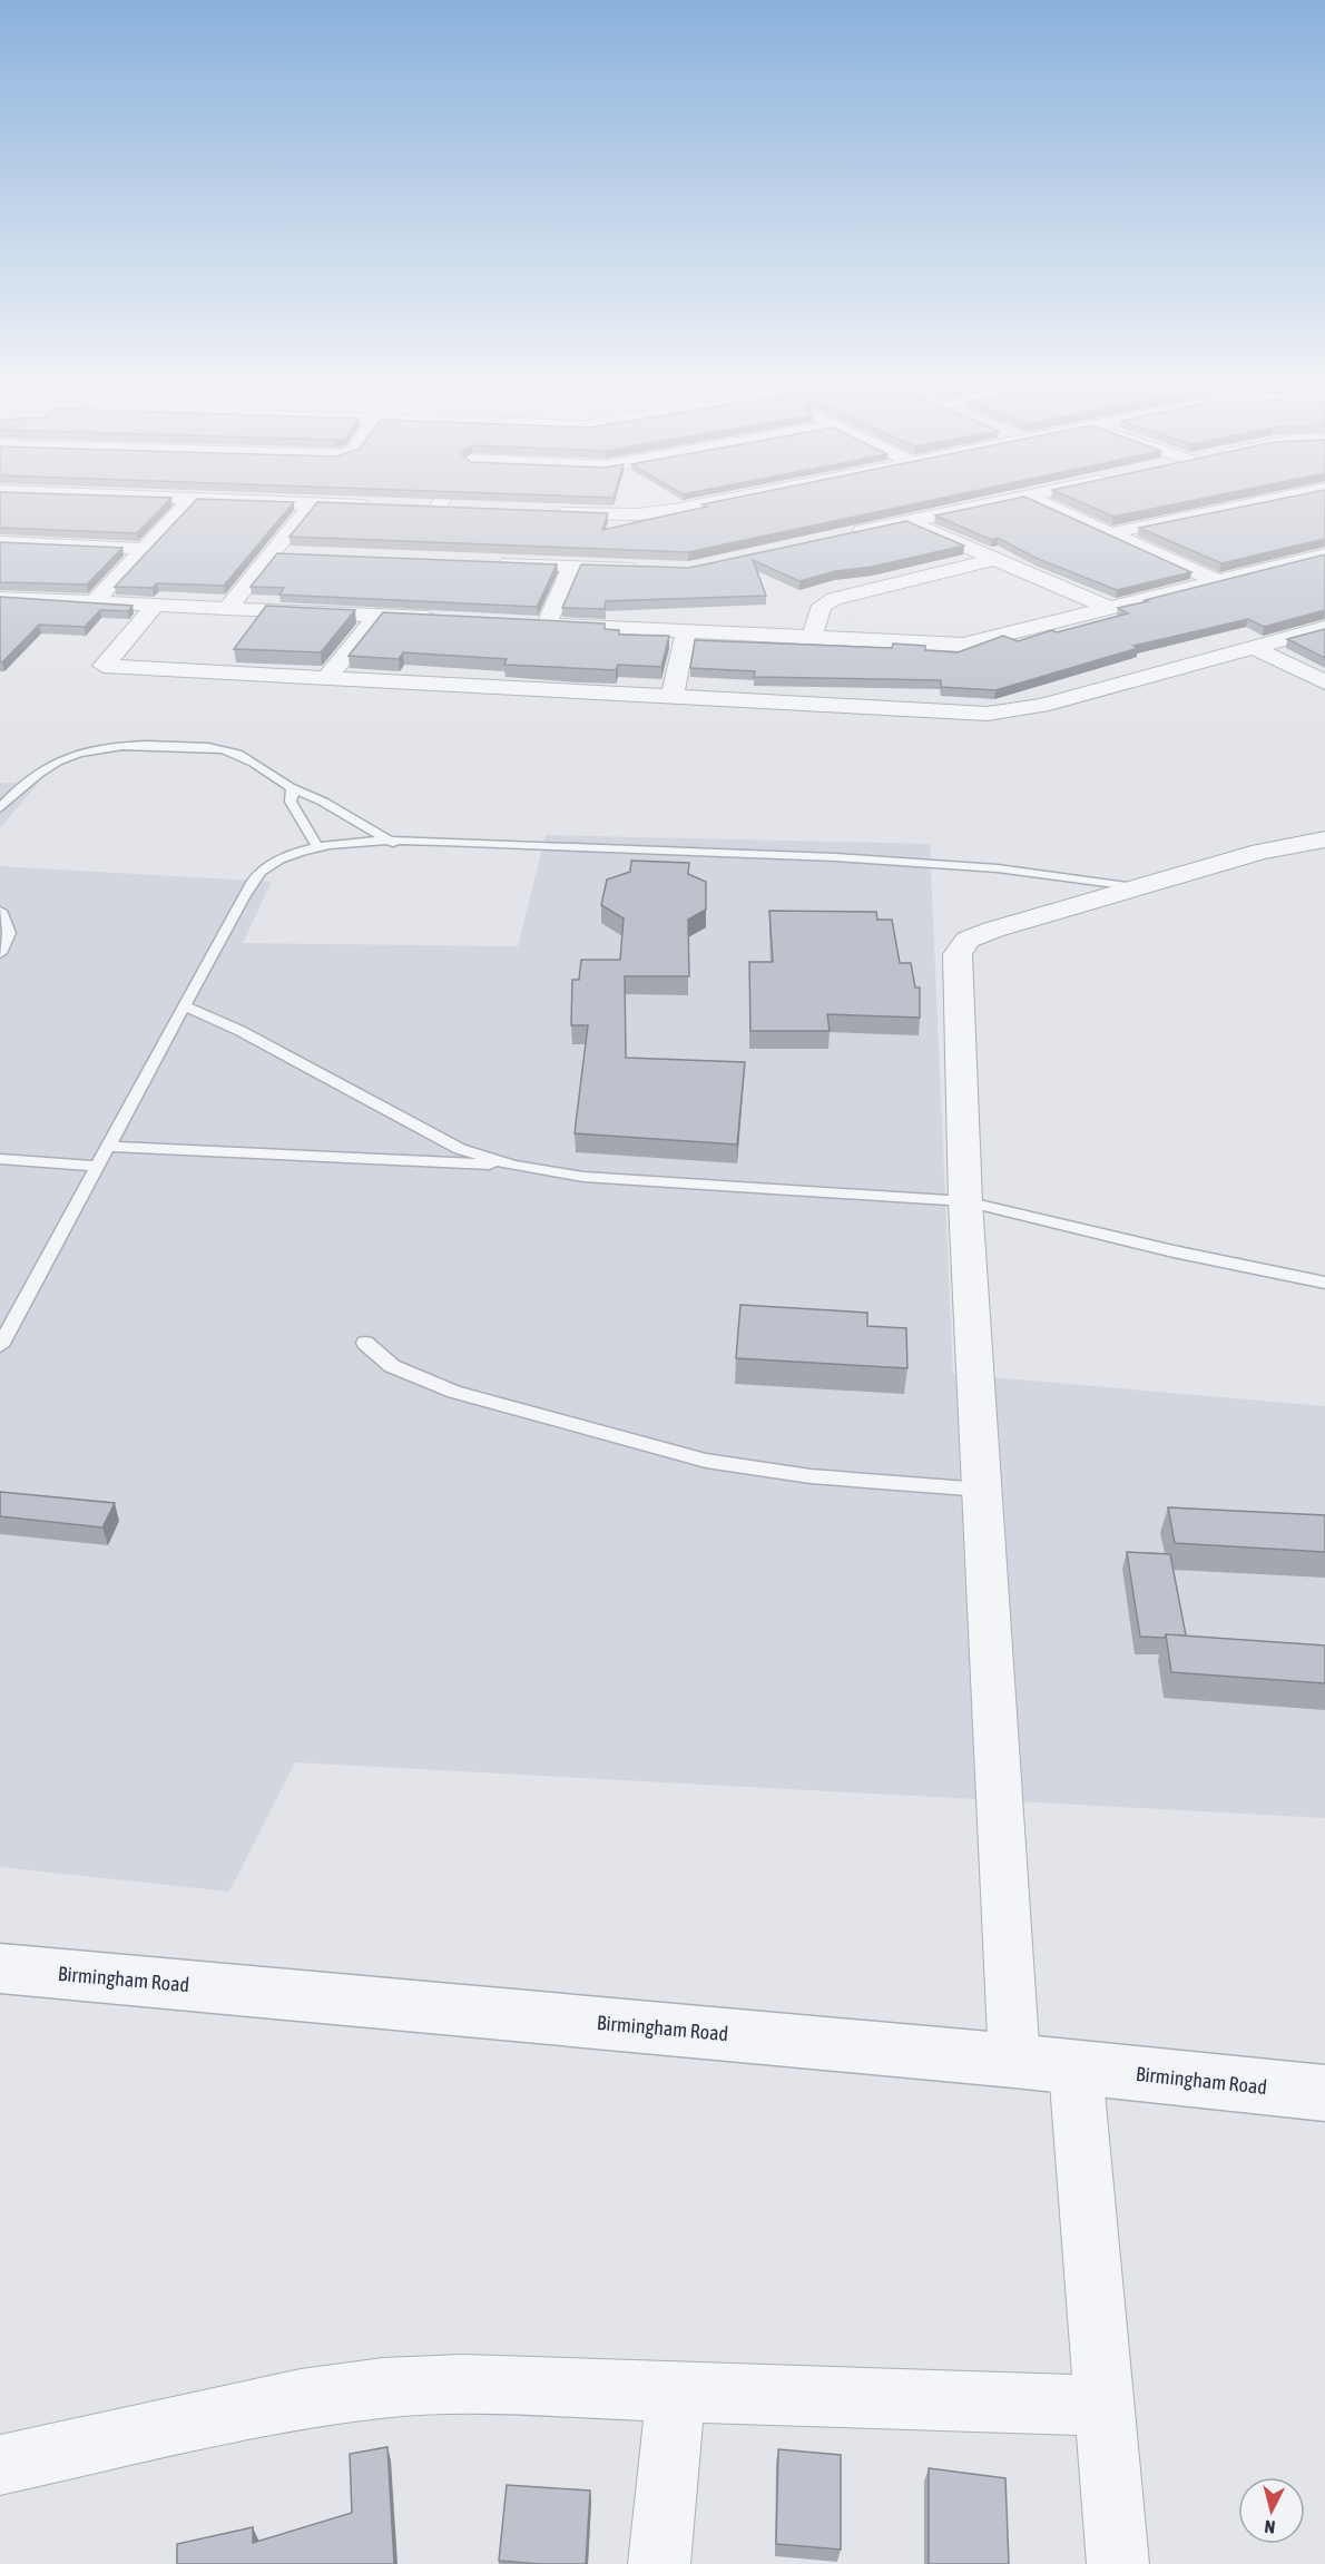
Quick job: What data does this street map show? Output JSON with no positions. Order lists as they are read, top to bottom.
{
  "streets": {
    "street": ["Birmingham Road"]
  },
  "north": "bottom"
}
